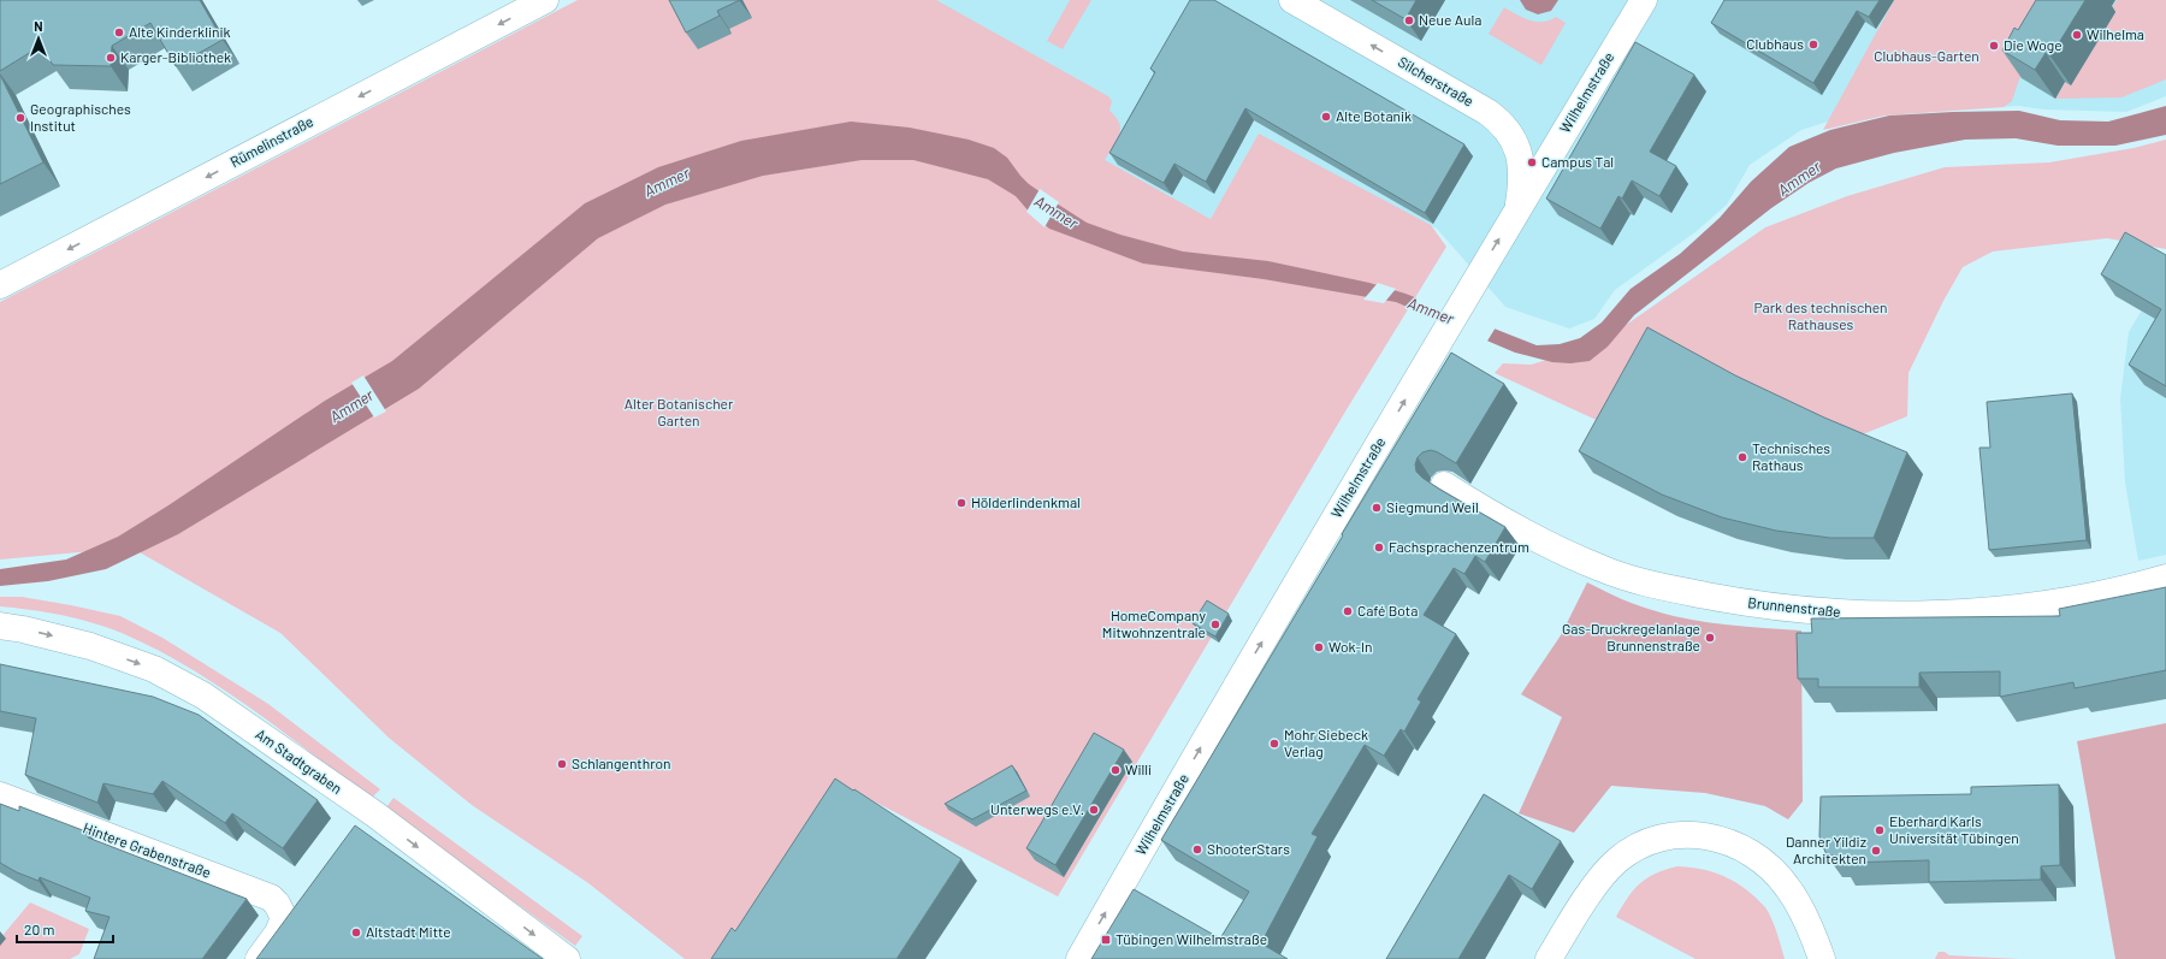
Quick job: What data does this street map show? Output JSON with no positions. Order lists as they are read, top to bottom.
{
  "streets": {
    "main road": [
      "Silcherstraße",
      "Wilhelmstraße",
      "Rümelinstraße",
      "Brunnenstraße",
      "Am Stadtgraben",
      "Hintere Grabenstraße"
    ]
  },
  "crossings": [
    ["Silcherstraße", "Wilhelmstraße"]
  ],
  "one_way": [
    "Silcherstraße",
    "Wilhelmstraße",
    "Rümelinstraße",
    "Am Stadtgraben"
  ],
  "water": ["Ammer"],
  "parks": ["Clubhaus-Garten", "Park des technischen Rathauses", "Alter Botanischer Garten"],
  "places": {
    "other": [
      "Neue Aula",
      "Alte Kinderklinik",
      "Wilhelma",
      "Clubhaus",
      "Die Woge",
      "Karger-Bibliothek",
      "Alte Botanik",
      "Geographisches Institut",
      "Campus Tal",
      "Technisches Rathaus",
      "Hölderlindenkmal",
      "Siegmund Weil",
      "Fachsprachenzentrum",
      "Café Bota",
      "HomeCompany Mitwohnzentrale",
      "Gas-Druckregelanlage Brunnenstraße",
      "Wok-In",
      "Mohr Siebeck Verlag",
      "Schlangenthron",
      "Willi",
      "Unterwegs e.V.",
      "Eberhard Karls Universität Tübingen",
      "ShooterStars",
      "Danner Yildiz Architekten",
      "Altstadt Mitte"
    ],
    "transit": ["Tübingen Wilhelmstraße"]
  },
  "scale_bar": "20 m",
  "north": "top"
}
